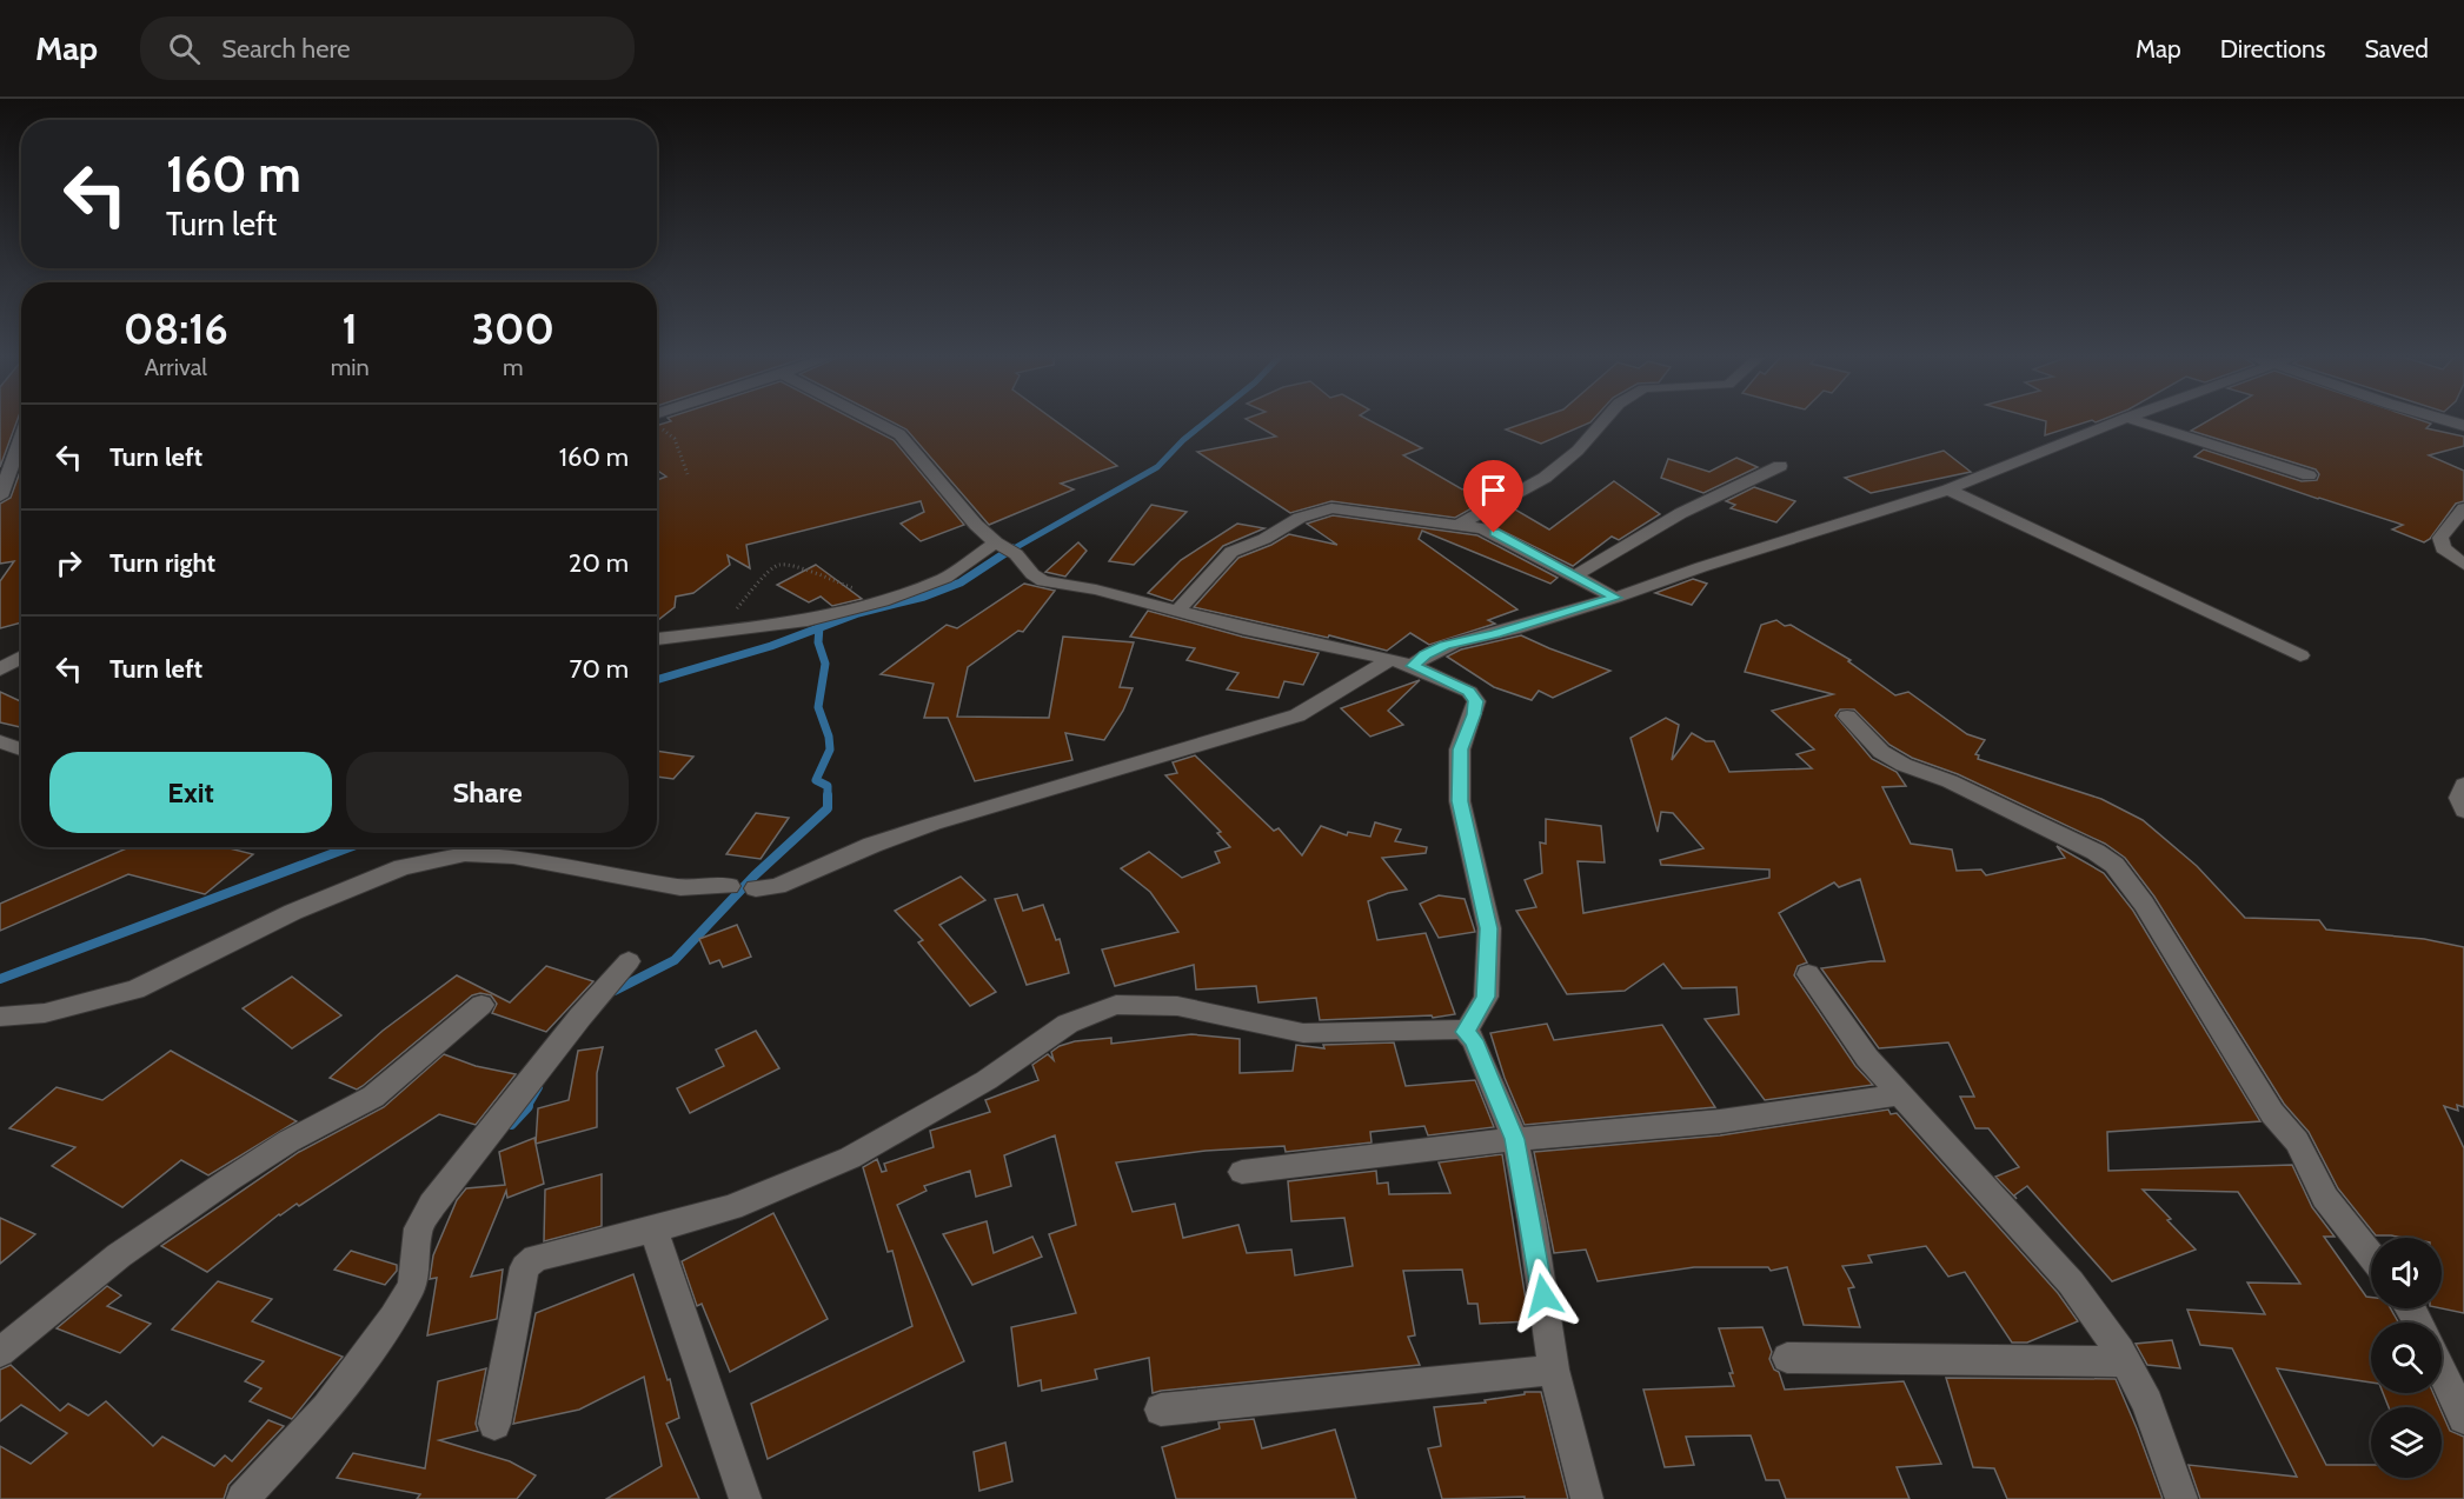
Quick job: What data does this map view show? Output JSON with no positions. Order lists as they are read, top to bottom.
{
  "page": {
    "header": "Map",
    "search": "Search here",
    "nav": ["Map", "Directions", "Saved"],
    "turn": ["160 m", "Turn left"],
    "eta": [
      "08:16",
      "Arrival",
      "1",
      "min",
      "300",
      "m"
    ],
    "list": [
      {
        "name": "Turn left",
        "value": "160 m"
      },
      {
        "name": "Turn right",
        "value": "20 m"
      },
      {
        "name": "Turn left",
        "value": "70 m"
      }
    ],
    "buttons": ["Exit", "Share"]
  }
}
